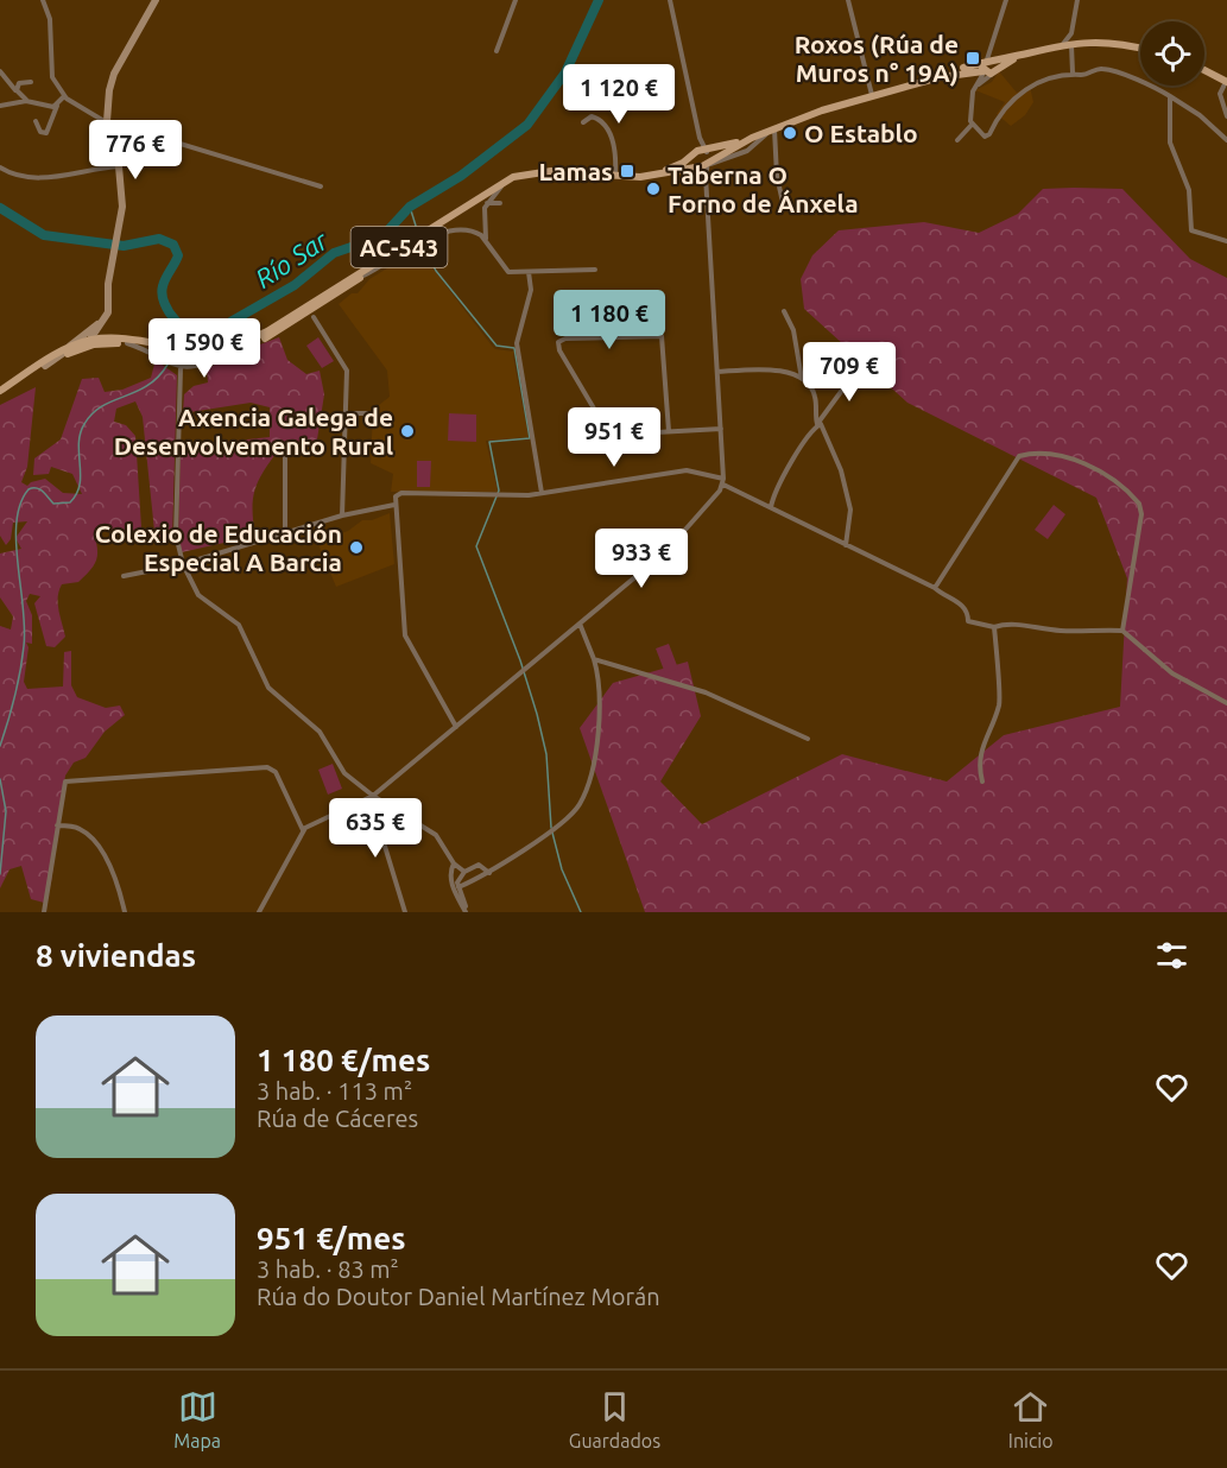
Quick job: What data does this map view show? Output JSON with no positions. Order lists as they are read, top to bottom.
{
  "streets": {
    "main road": ["AC-543"]
  },
  "water": ["Río Sar"],
  "places": {
    "transit": ["Roxos (Rúa de Muros n° 19A)", "Lamas"],
    "other": [
      "O Establo",
      "Taberna O Forno de Ánxela",
      "Axencia Galega de Desenvolvemento Rural",
      "Colexio de Educación Especial A Barcia"
    ]
  },
  "page": {
    "price": [
      "1 120 €",
      "776 €",
      "1 180 €",
      "1 590 €",
      "709 €",
      "951 €",
      "933 €",
      "635 €"
    ],
    "heading": "8 viviendas",
    "list": [
      {
        "name": "1 180 €/mes",
        "note": "3 hab. · 113 m² · Rúa de Cáceres"
      },
      {
        "name": "951 €/mes",
        "note": "3 hab. · 83 m² · Rúa do Doutor Daniel Martínez Morán"
      }
    ],
    "tabs": ["Mapa", "Guardados", "Inicio"]
  }
}
